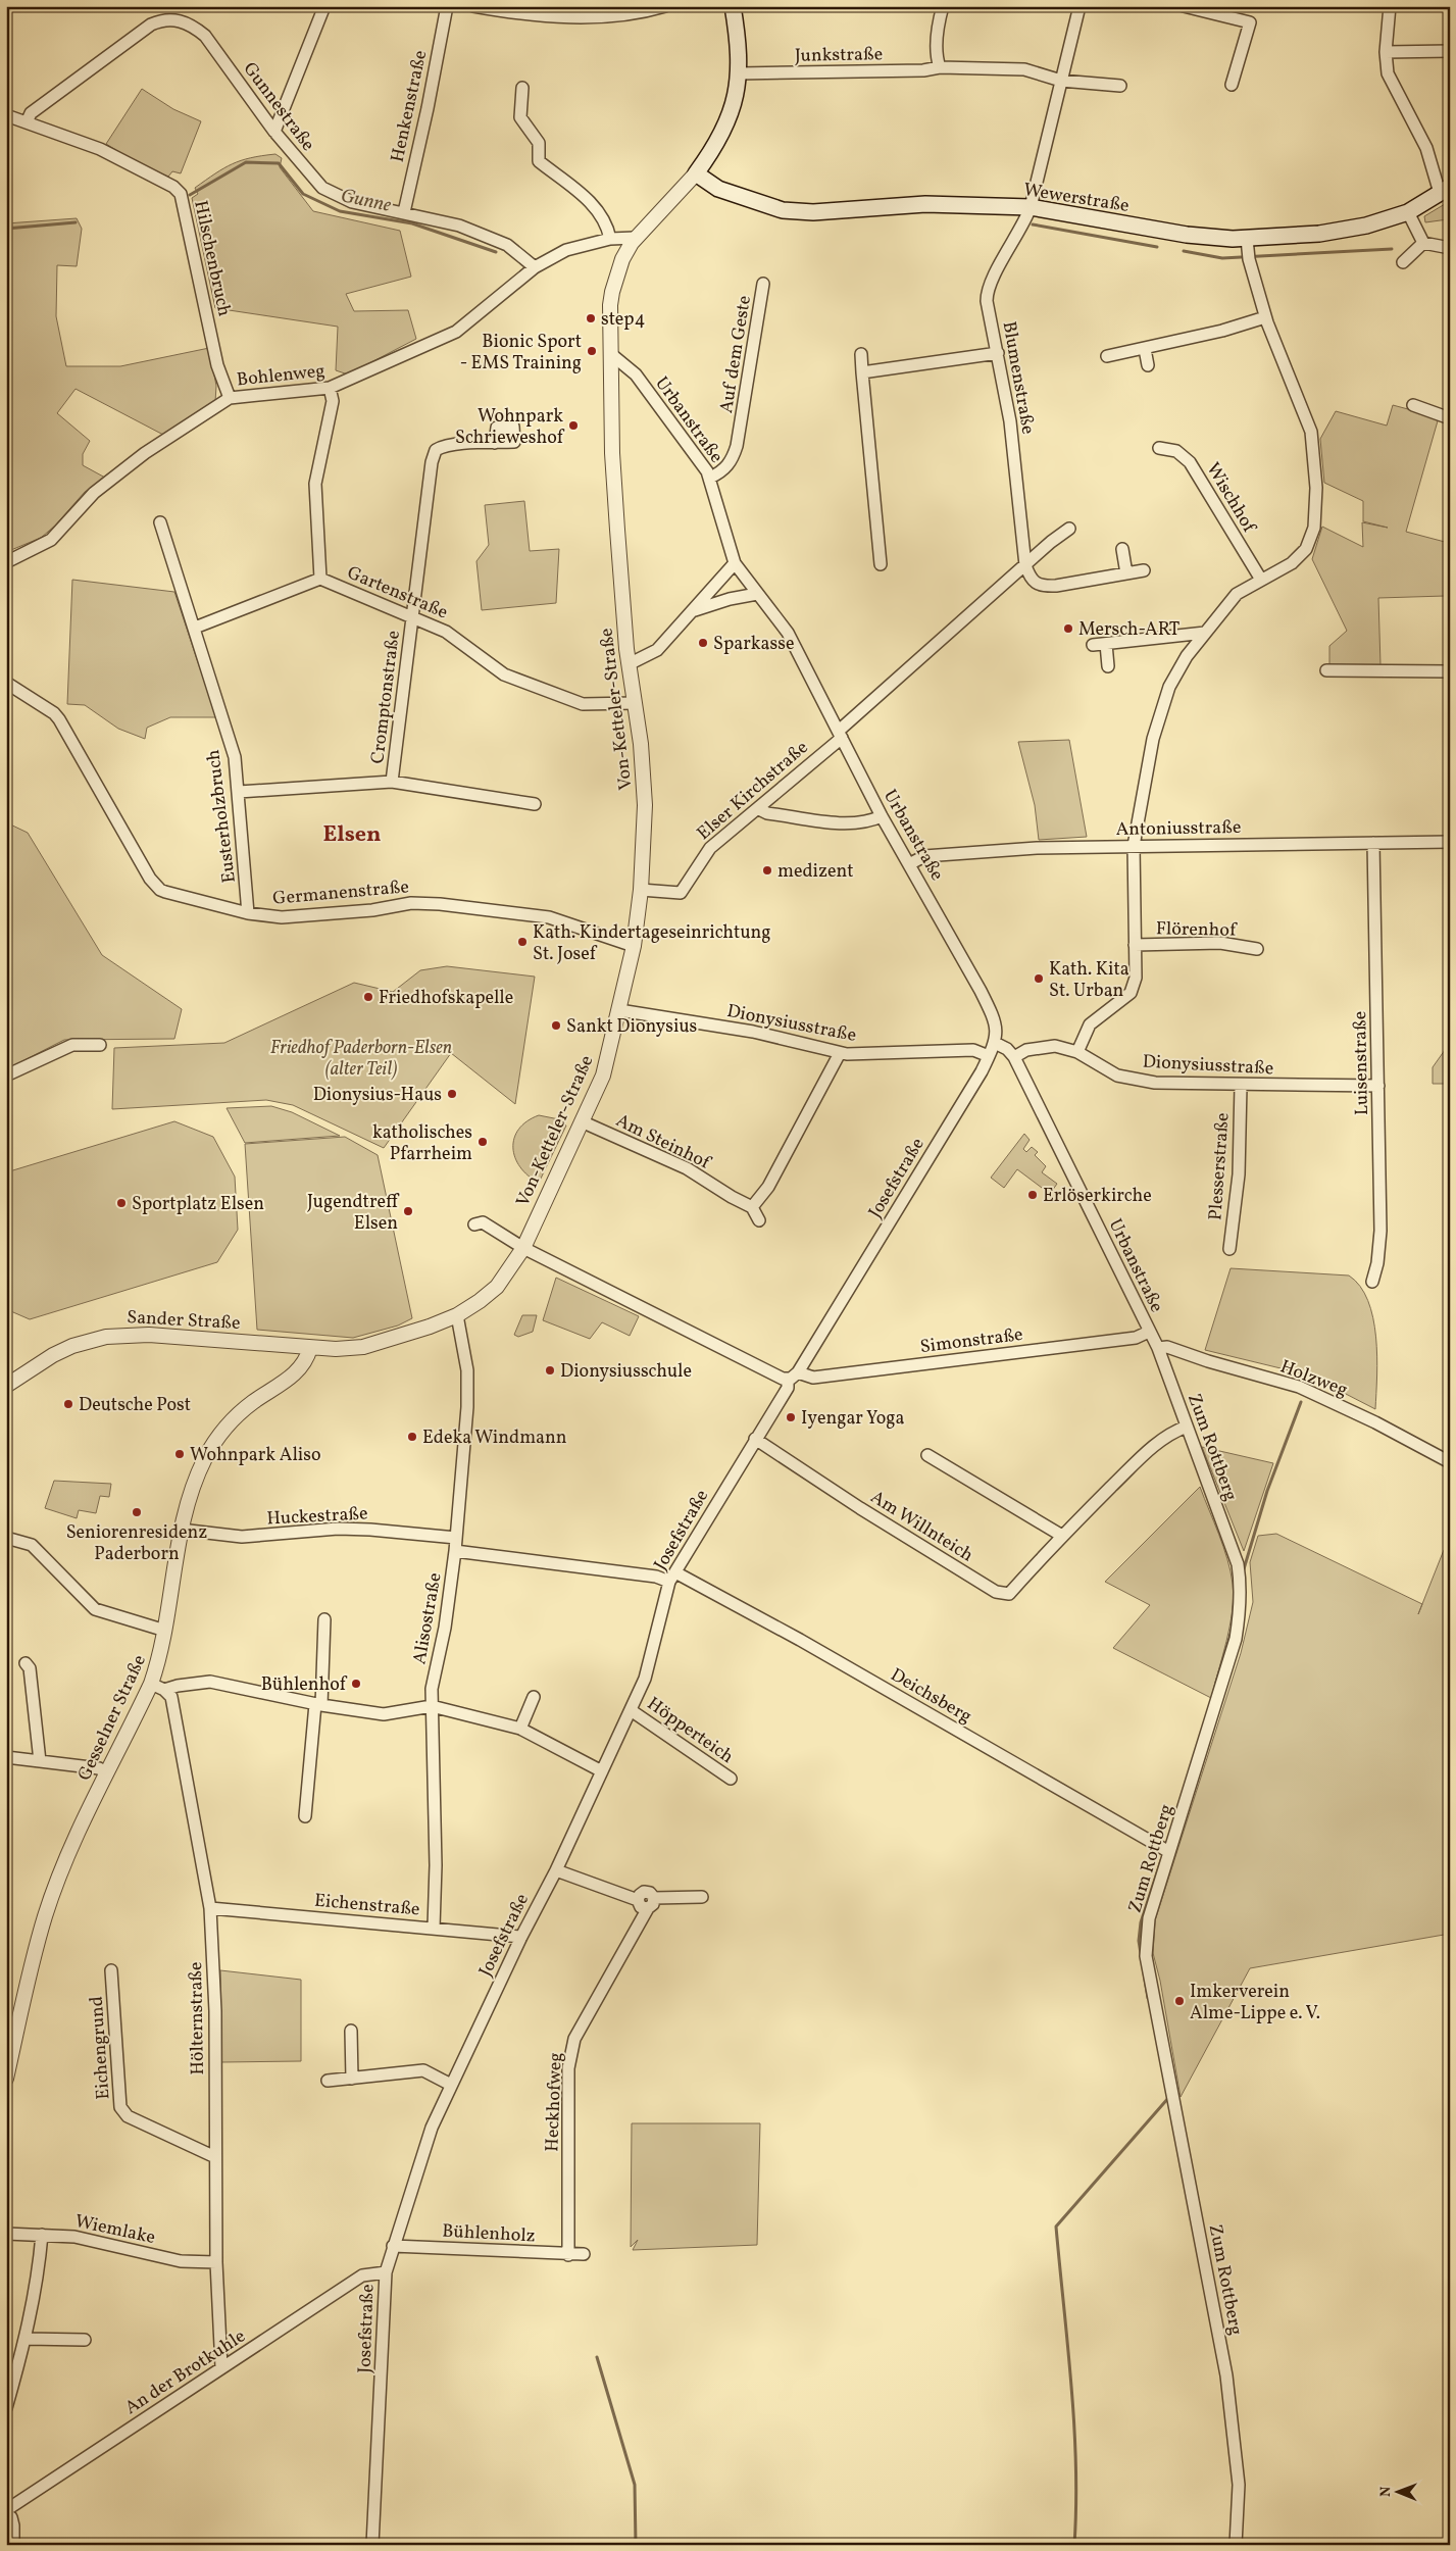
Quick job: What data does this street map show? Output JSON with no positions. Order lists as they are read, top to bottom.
{
  "streets": {
    "main road": ["Wewerstraße"],
    "street": [
      "Junkstraße",
      "Gunnestraße",
      "Henkenstraße",
      "Hilschenbruch",
      "Auf dem Geste",
      "Bohlenweg",
      "Blumenstraße",
      "Urbanstraße",
      "Wischhof",
      "Gartenstraße",
      "Cromptonstraße",
      "Von-Ketteler-Straße",
      "Elser Kirchstraße",
      "Eusterholzbruch",
      "Antoniusstraße",
      "Germanenstraße",
      "Flörenhof",
      "Dionysiusstraße",
      "Luisenstraße",
      "Am Steinhof",
      "Plesserstraße",
      "Josefstraße",
      "Sander Straße",
      "Simonstraße",
      "Holzweg",
      "Zum Rottberg",
      "Huckestraße",
      "Am Willnteich",
      "Alisostraße",
      "Deichsberg",
      "Gesselner Straße",
      "Höpperteich",
      "Eichenstraße",
      "Hölternstraße",
      "Eichengrund",
      "Heckhofweg",
      "Wiemlake",
      "Bühlenholz",
      "An der Brotkuhle"
    ]
  },
  "crossings": [
    ["Junkstraße", "Blumenstraße"],
    ["Gunnestraße", "Henkenstraße"],
    ["Gunnestraße", "Hilschenbruch"],
    ["Gunnestraße", "Bohlenweg"],
    ["Wewerstraße", "Blumenstraße"],
    ["Wewerstraße", "Von-Ketteler-Straße"],
    ["Hilschenbruch", "Bohlenweg"],
    ["Auf dem Geste", "Urbanstraße"],
    ["Bohlenweg", "Gartenstraße"],
    ["Bohlenweg", "Von-Ketteler-Straße"],
    ["Blumenstraße", "Elser Kirchstraße"],
    ["Urbanstraße", "Von-Ketteler-Straße"],
    ["Urbanstraße", "Elser Kirchstraße"],
    ["Urbanstraße", "Antoniusstraße"],
    ["Urbanstraße", "Dionysiusstraße"],
    ["Urbanstraße", "Josefstraße"],
    ["Urbanstraße", "Simonstraße"],
    ["Urbanstraße", "Holzweg"],
    ["Urbanstraße", "Zum Rottberg"],
    ["Gartenstraße", "Cromptonstraße"],
    ["Gartenstraße", "Von-Ketteler-Straße"],
    ["Cromptonstraße", "Eusterholzbruch"],
    ["Von-Ketteler-Straße", "Elser Kirchstraße"],
    ["Von-Ketteler-Straße", "Germanenstraße"],
    ["Von-Ketteler-Straße", "Dionysiusstraße"],
    ["Von-Ketteler-Straße", "Am Steinhof"],
    ["Von-Ketteler-Straße", "Sander Straße"],
    ["Von-Ketteler-Straße", "Simonstraße"],
    ["Von-Ketteler-Straße", "Alisostraße"],
    ["Von-Ketteler-Straße", "Gesselner Straße"],
    ["Eusterholzbruch", "Germanenstraße"],
    ["Antoniusstraße", "Luisenstraße"],
    ["Dionysiusstraße", "Luisenstraße"],
    ["Dionysiusstraße", "Plesserstraße"],
    ["Dionysiusstraße", "Josefstraße"],
    ["Josefstraße", "Simonstraße"],
    ["Josefstraße", "Am Willnteich"],
    ["Josefstraße", "Deichsberg"],
    ["Josefstraße", "Höpperteich"],
    ["Josefstraße", "Eichenstraße"],
    ["Josefstraße", "Bühlenholz"],
    ["Josefstraße", "An der Brotkuhle"],
    ["Sander Straße", "Gesselner Straße"],
    ["Holzweg", "Zum Rottberg"],
    ["Zum Rottberg", "Am Willnteich"],
    ["Zum Rottberg", "Deichsberg"],
    ["Huckestraße", "Alisostraße"],
    ["Huckestraße", "Gesselner Straße"],
    ["Alisostraße", "Eichenstraße"],
    ["Gesselner Straße", "Hölternstraße"],
    ["Eichenstraße", "Hölternstraße"],
    ["Hölternstraße", "Eichengrund"],
    ["Hölternstraße", "Wiemlake"],
    ["Hölternstraße", "An der Brotkuhle"],
    ["Heckhofweg", "Bühlenholz"]
  ],
  "districts": ["Elsen"],
  "water": ["Gunne"],
  "parks": ["Friedhof Paderborn-Elsen (alter Teil)"],
  "places": [
    "step4",
    "Bionic Sport - EMS Training",
    "Wohnpark Schrieweshof",
    "Mersch-ART",
    "Sparkasse",
    "medizent",
    "Kath. Kindertageseinrichtung St. Josef",
    "Kath. Kita St. Urban",
    "Friedhofskapelle",
    "Sankt Dionysius",
    "Dionysius-Haus",
    "katholisches Pfarrheim",
    "Erlöserkirche",
    "Sportplatz Elsen",
    "Jugendtreff Elsen",
    "Dionysiusschule",
    "Deutsche Post",
    "Iyengar Yoga",
    "Edeka Windmann",
    "Wohnpark Aliso",
    "Seniorenresidenz Paderborn",
    "Bühlenhof",
    "Imkerverein Alme-Lippe e. V."
  ],
  "north": "left"
}
